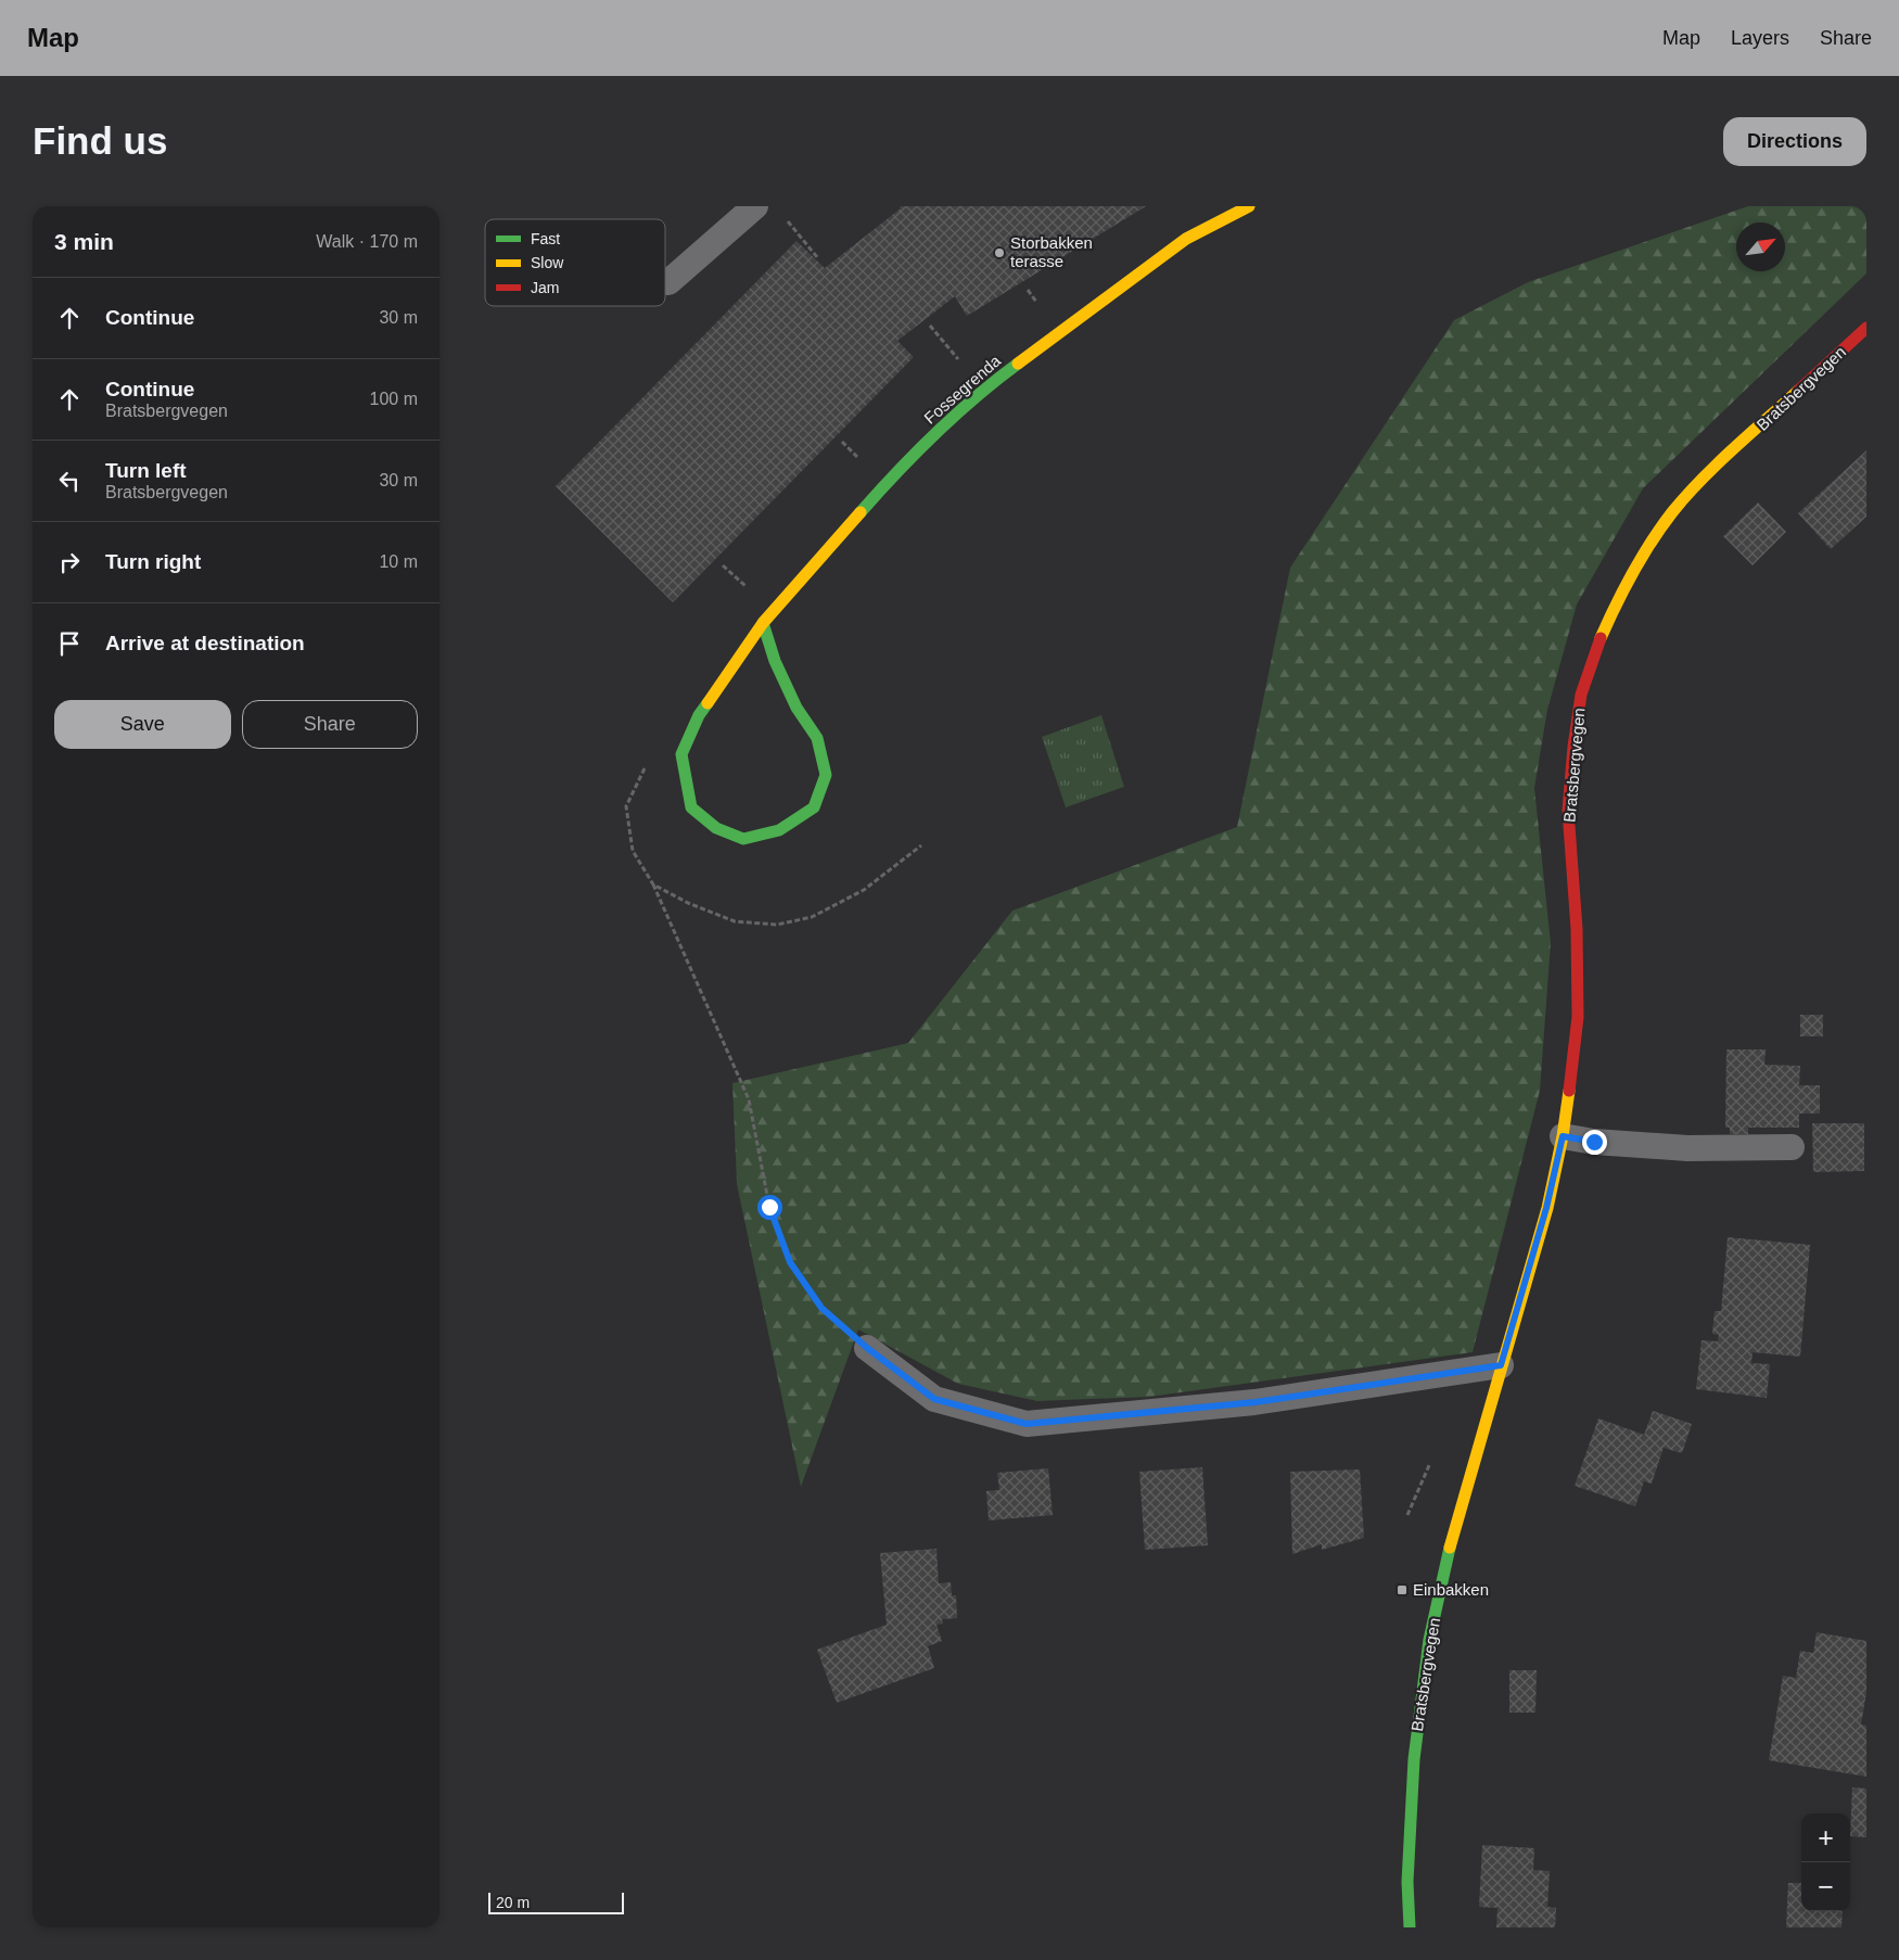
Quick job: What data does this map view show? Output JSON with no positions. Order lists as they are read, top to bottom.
{
  "streets": {
    "main road": ["Bratsbergvegen", "Fossegrenda"]
  },
  "places": {
    "other": ["Storbakken terasse"],
    "transit": ["Einbakken"]
  },
  "legend": ["Fast", "Slow", "Jam"],
  "scale_bar": "20 m",
  "north": "top right",
  "page": {
    "header": "Map",
    "nav": ["Map", "Layers", "Share"],
    "buttons": [
      "Directions",
      ["Save", "Share"]
    ],
    "title": "Find us",
    "heading": ["3 min", "Walk · 170 m"],
    "list": [
      ["Continue", "30 m"],
      ["Continue", "Bratsbergvegen", "100 m"],
      ["Turn left", "Bratsbergvegen", "30 m"],
      ["Turn right", "10 m"],
      "Arrive at destination"
    ],
    "map_buttons": ["+", "−"],
    "scale": "20 m"
  }
}
